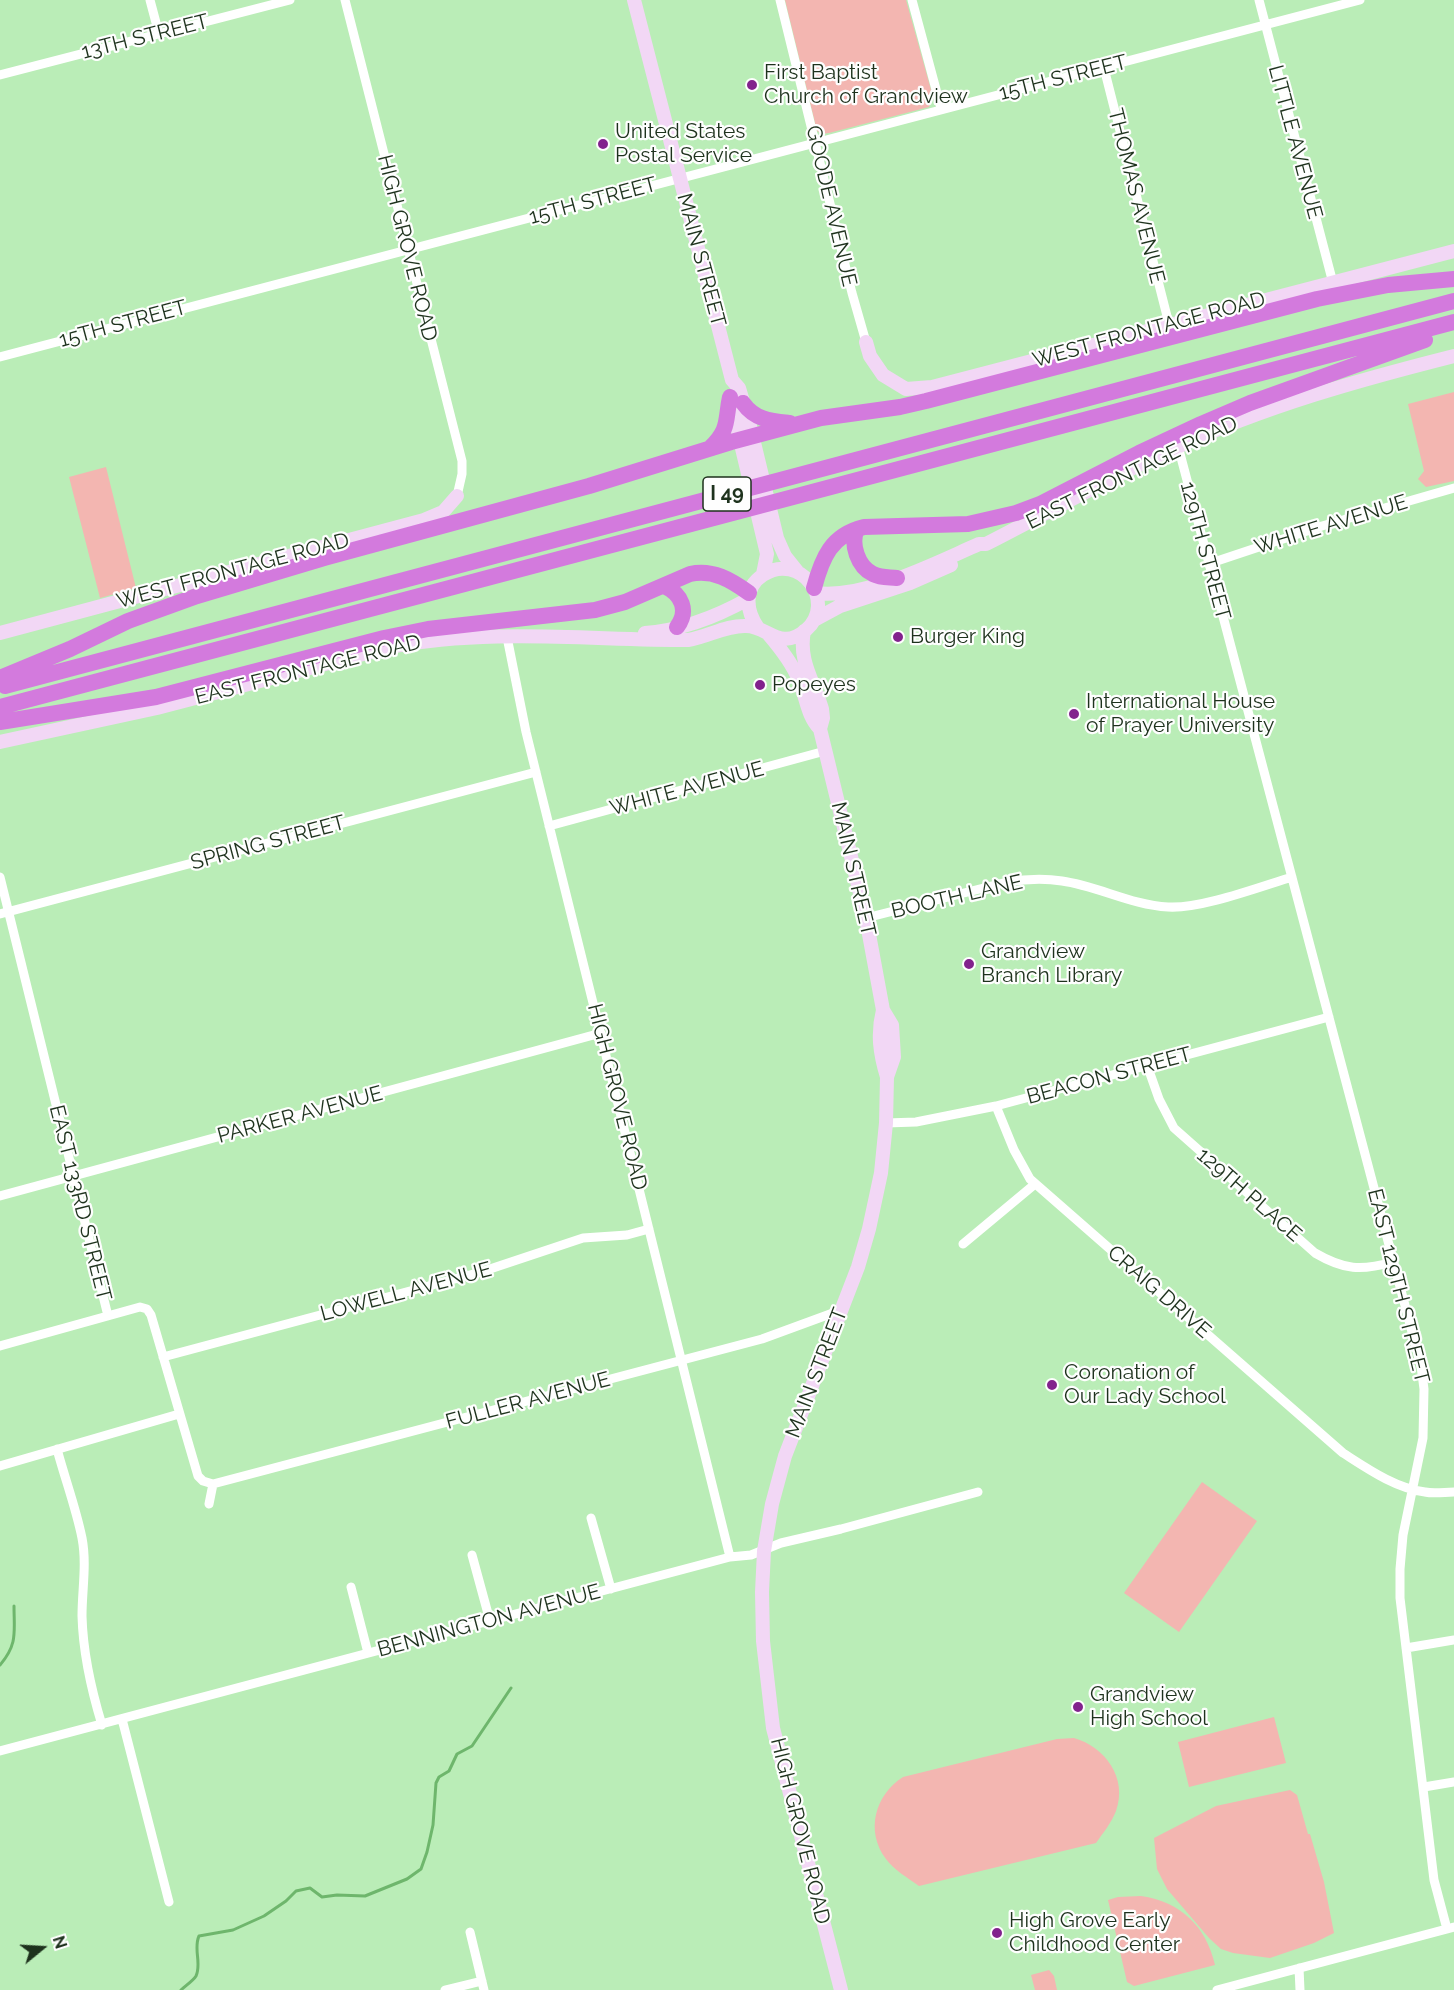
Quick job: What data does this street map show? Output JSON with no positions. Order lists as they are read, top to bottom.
{
  "streets": {
    "highway": ["I 49"],
    "street": [
      "13TH STREET",
      "15TH STREET",
      "LITTLE AVENUE",
      "THOMAS AVENUE",
      "GOODE AVENUE",
      "HIGH GROVE ROAD",
      "MAIN STREET",
      "WEST FRONTAGE ROAD",
      "EAST FRONTAGE ROAD",
      "WHITE AVENUE",
      "129TH STREET",
      "SPRING STREET",
      "BOOTH LANE",
      "BEACON STREET",
      "PARKER AVENUE",
      "129TH PLACE",
      "EAST 133RD STREET",
      "EAST 129TH STREET",
      "LOWELL AVENUE",
      "CRAIG DRIVE",
      "FULLER AVENUE",
      "BENNINGTON AVENUE"
    ]
  },
  "crossings": [
    ["15TH STREET", "LITTLE AVENUE"],
    ["15TH STREET", "THOMAS AVENUE"],
    ["15TH STREET", "GOODE AVENUE"],
    ["15TH STREET", "HIGH GROVE ROAD"],
    ["15TH STREET", "MAIN STREET"],
    ["LITTLE AVENUE", "WEST FRONTAGE ROAD"],
    ["THOMAS AVENUE", "WEST FRONTAGE ROAD"],
    ["GOODE AVENUE", "WEST FRONTAGE ROAD"],
    ["HIGH GROVE ROAD", "MAIN STREET"],
    ["HIGH GROVE ROAD", "WEST FRONTAGE ROAD"],
    ["HIGH GROVE ROAD", "EAST FRONTAGE ROAD"],
    ["HIGH GROVE ROAD", "WHITE AVENUE"],
    ["HIGH GROVE ROAD", "SPRING STREET"],
    ["HIGH GROVE ROAD", "PARKER AVENUE"],
    ["HIGH GROVE ROAD", "LOWELL AVENUE"],
    ["HIGH GROVE ROAD", "FULLER AVENUE"],
    ["HIGH GROVE ROAD", "BENNINGTON AVENUE"],
    ["MAIN STREET", "EAST FRONTAGE ROAD"],
    ["MAIN STREET", "WHITE AVENUE"],
    ["MAIN STREET", "BOOTH LANE"],
    ["MAIN STREET", "BEACON STREET"],
    ["MAIN STREET", "FULLER AVENUE"],
    ["MAIN STREET", "BENNINGTON AVENUE"],
    ["EAST FRONTAGE ROAD", "129TH STREET"],
    ["WHITE AVENUE", "129TH STREET"],
    ["129TH STREET", "EAST 129TH STREET"],
    ["SPRING STREET", "EAST 133RD STREET"],
    ["BOOTH LANE", "EAST 129TH STREET"],
    ["BEACON STREET", "129TH PLACE"],
    ["BEACON STREET", "EAST 129TH STREET"],
    ["BEACON STREET", "CRAIG DRIVE"],
    ["PARKER AVENUE", "EAST 133RD STREET"],
    ["129TH PLACE", "EAST 129TH STREET"],
    ["EAST 133RD STREET", "LOWELL AVENUE"],
    ["EAST 133RD STREET", "FULLER AVENUE"],
    ["EAST 129TH STREET", "CRAIG DRIVE"]
  ],
  "places": [
    "First Baptist Church of Grandview",
    "United States Postal Service",
    "Burger King",
    "Popeyes",
    "International House of Prayer University",
    "Grandview Branch Library",
    "Coronation of Our Lady School",
    "Grandview High School",
    "High Grove Early Childhood Center"
  ],
  "north": "right"
}
